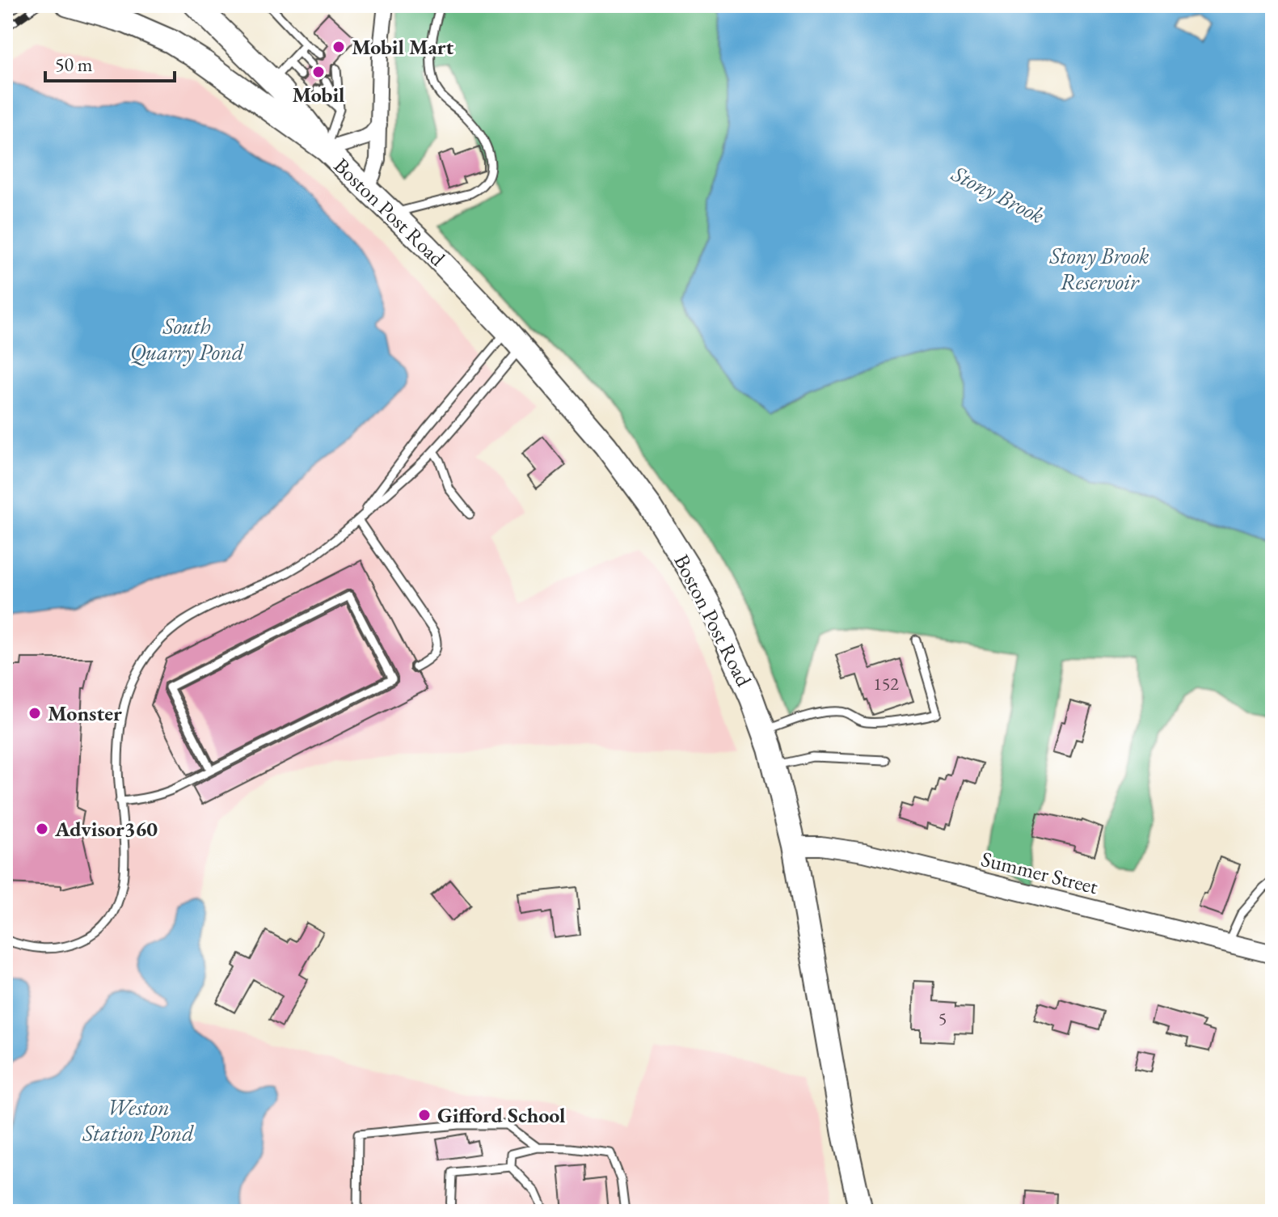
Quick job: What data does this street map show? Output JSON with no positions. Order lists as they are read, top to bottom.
{
  "streets": {
    "main road": ["Boston Post Road"],
    "street": ["Summer Street"]
  },
  "crossings": [
    ["Boston Post Road", "Summer Street"]
  ],
  "water": [
    "Stony Brook",
    "Stony Brook Reservoir",
    "South Quarry Pond",
    "Weston Station Pond"
  ],
  "places": [
    "Mobil Mart",
    "Mobil",
    "Monster",
    "Advisor360",
    "Gifford School"
  ],
  "house_numbers": ["152", "5"],
  "scale_bar": "50 m"
}
